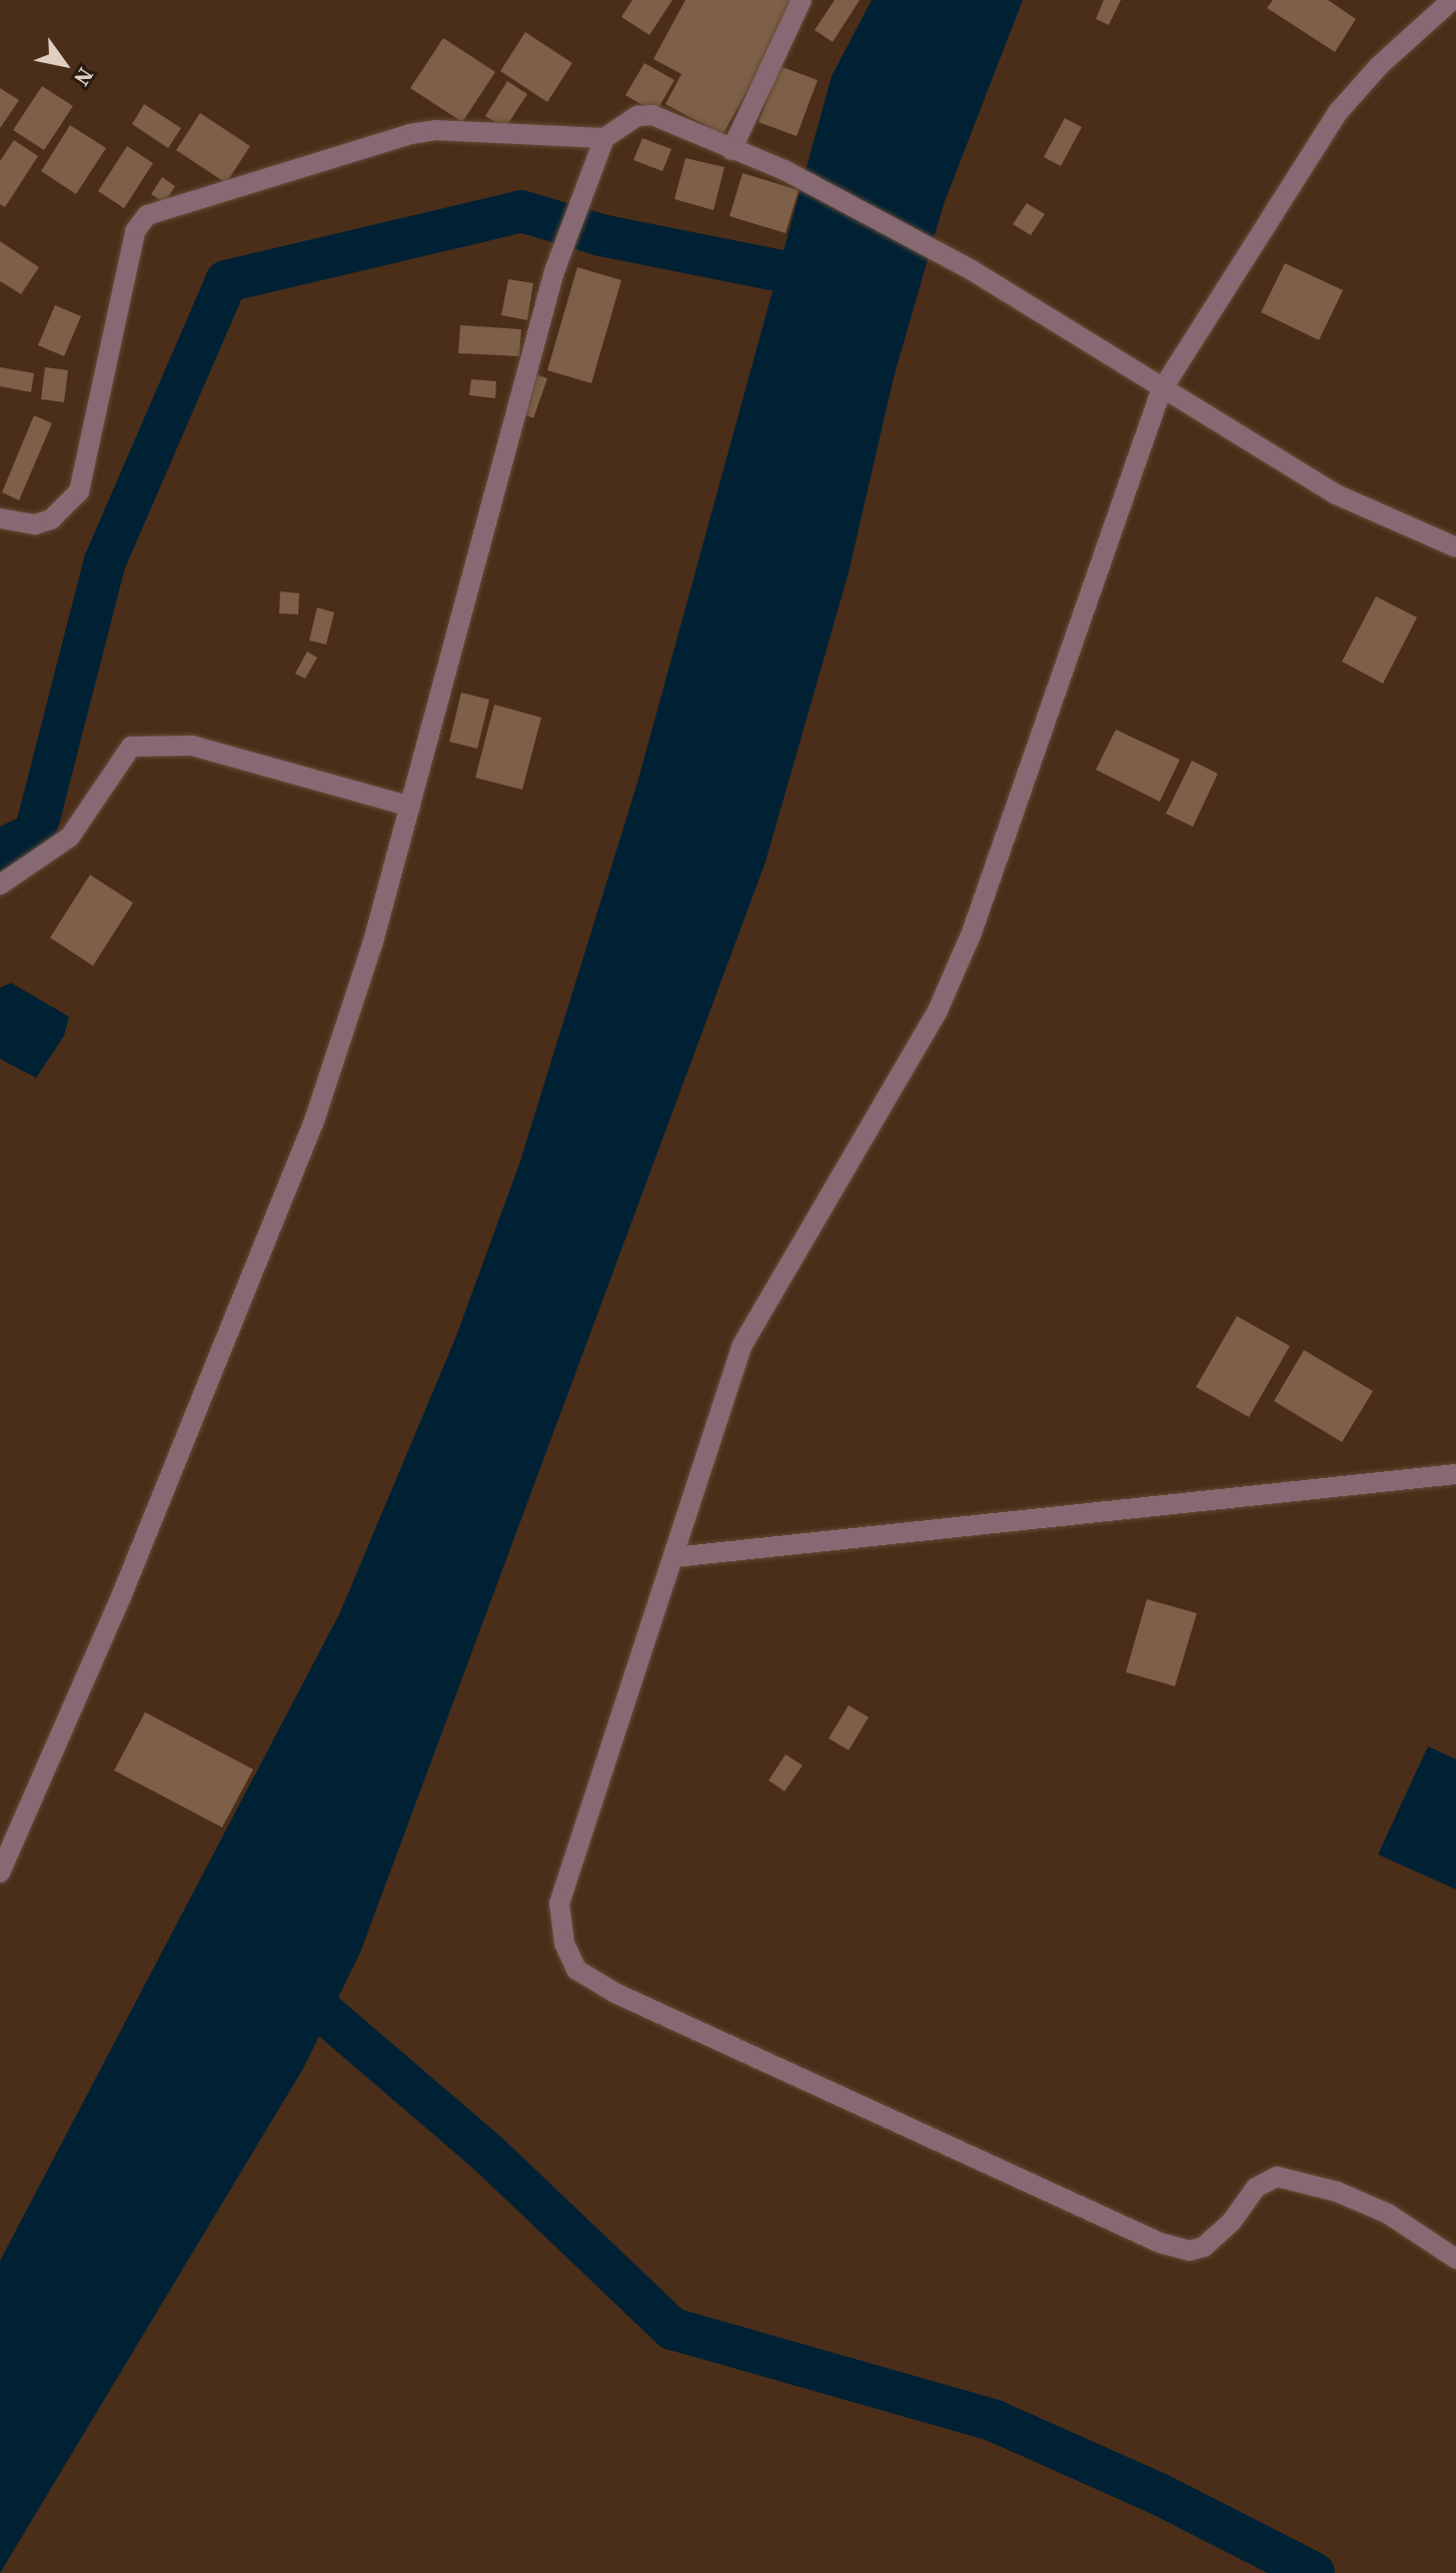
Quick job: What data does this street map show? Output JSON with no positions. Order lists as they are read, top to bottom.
{
  "north": "bottom right"
}
